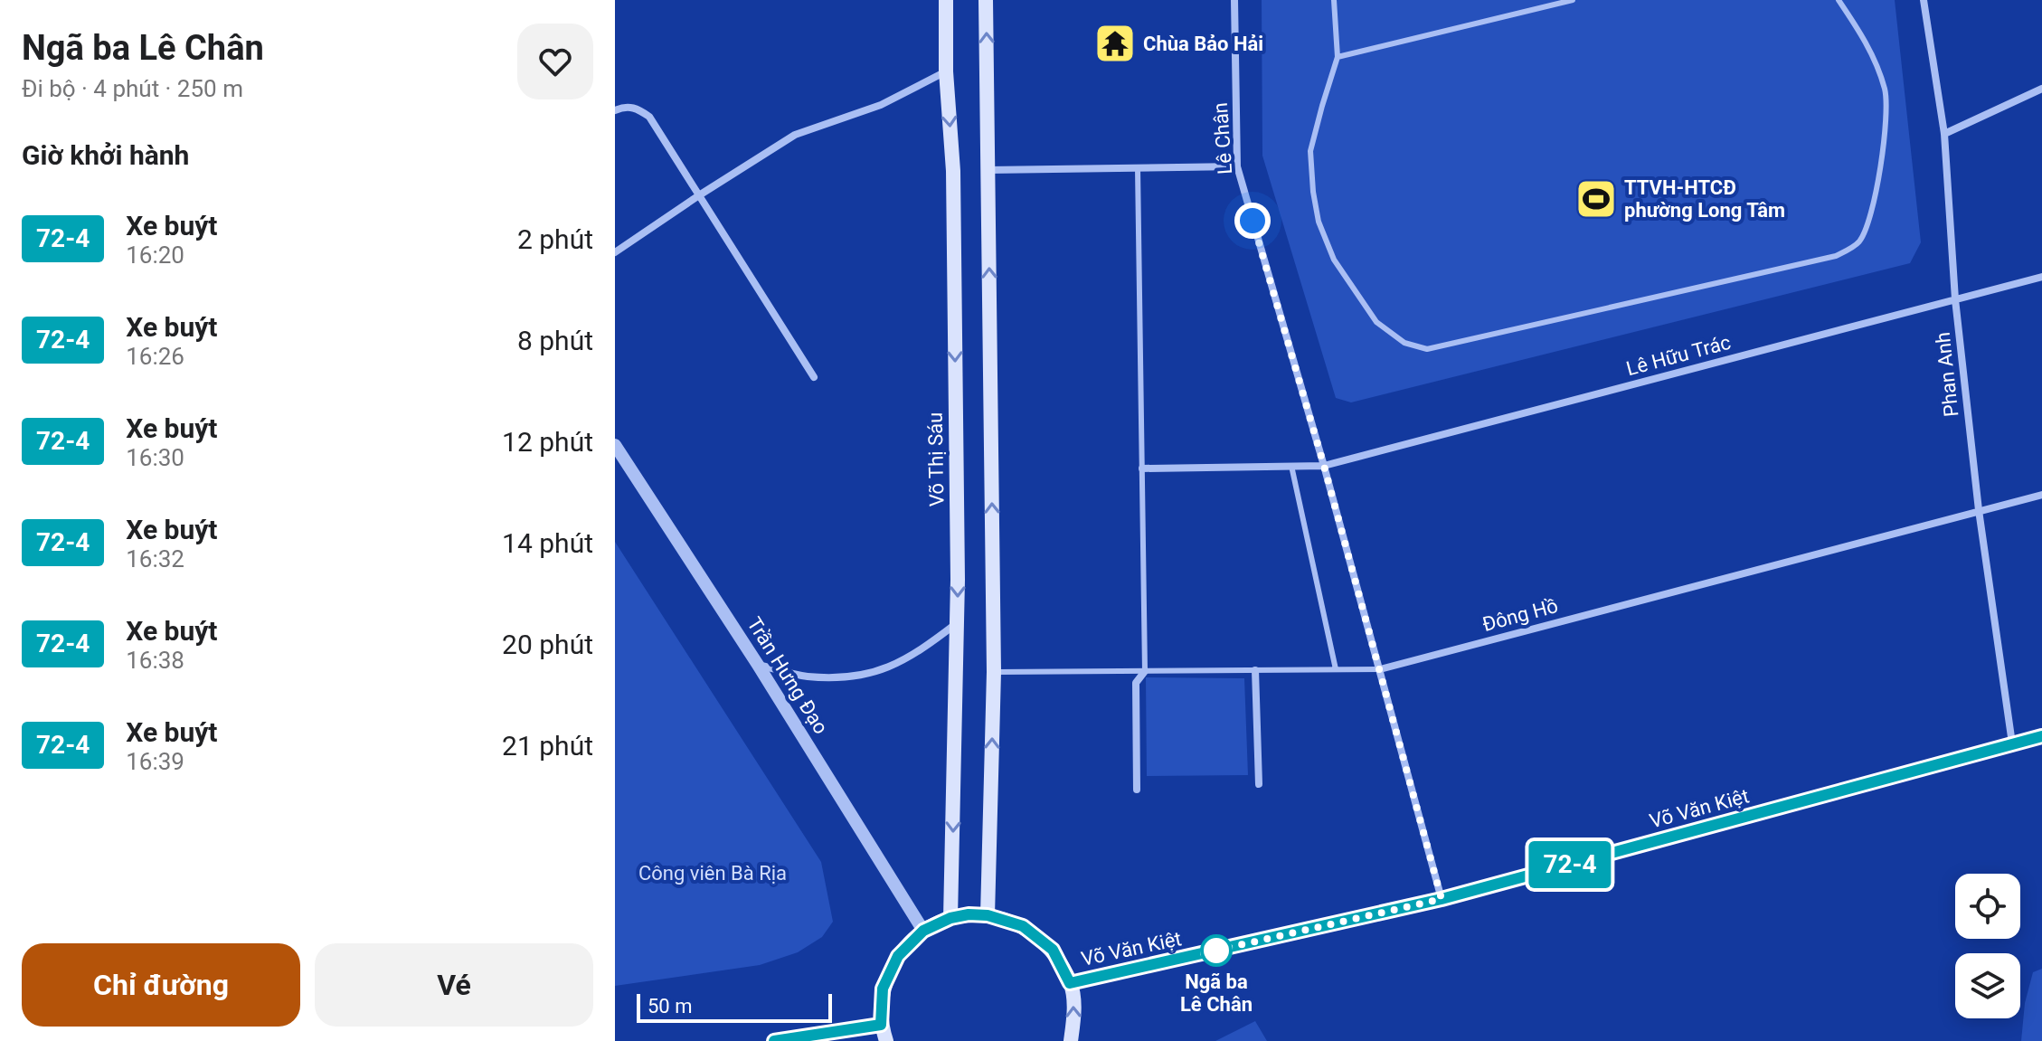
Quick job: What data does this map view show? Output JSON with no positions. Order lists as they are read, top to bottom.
{
  "streets": {
    "main road": ["Võ Thị Sáu"],
    "street": [
      "Lê Chân",
      "Lê Hữu Trác",
      "Phan Anh",
      "Đông Hồ",
      "Trần Hưng Đạo",
      "Võ Văn Kiệt"
    ]
  },
  "crossings": [
    ["Lê Chân", "Lê Hữu Trác"],
    ["Lê Chân", "Đông Hồ"],
    ["Lê Chân", "Võ Văn Kiệt"],
    ["Lê Hữu Trác", "Phan Anh"],
    ["Phan Anh", "Đông Hồ"],
    ["Phan Anh", "Võ Văn Kiệt"]
  ],
  "parks": ["Công viên Bà Rịa"],
  "places": {
    "temple": ["Chùa Bảo Hải"],
    "sports": ["TTVH-HTCĐ phường Long Tâm"],
    "other": ["Ngã ba Lê Chân"]
  },
  "lines": ["bus line 72-4"],
  "scale_bar": "50 m",
  "page": {
    "heading": [
      ["Ngã ba Lê Chân", "Đi bộ · 4 phút · 250 m"],
      "Giờ khởi hành"
    ],
    "on_map": "72-4",
    "list": [
      {
        "mark": "72-4",
        "name": "Xe buýt",
        "note": "16:20",
        "value": "2 phút"
      },
      {
        "mark": "72-4",
        "name": "Xe buýt",
        "note": "16:26",
        "value": "8 phút"
      },
      {
        "mark": "72-4",
        "name": "Xe buýt",
        "note": "16:30",
        "value": "12 phút"
      },
      {
        "mark": "72-4",
        "name": "Xe buýt",
        "note": "16:32",
        "value": "14 phút"
      },
      {
        "mark": "72-4",
        "name": "Xe buýt",
        "note": "16:38",
        "value": "20 phút"
      },
      {
        "mark": "72-4",
        "name": "Xe buýt",
        "note": "16:39",
        "value": "21 phút"
      }
    ],
    "buttons": ["Chỉ đường", "Vé"],
    "scale": "50 m"
  }
}
